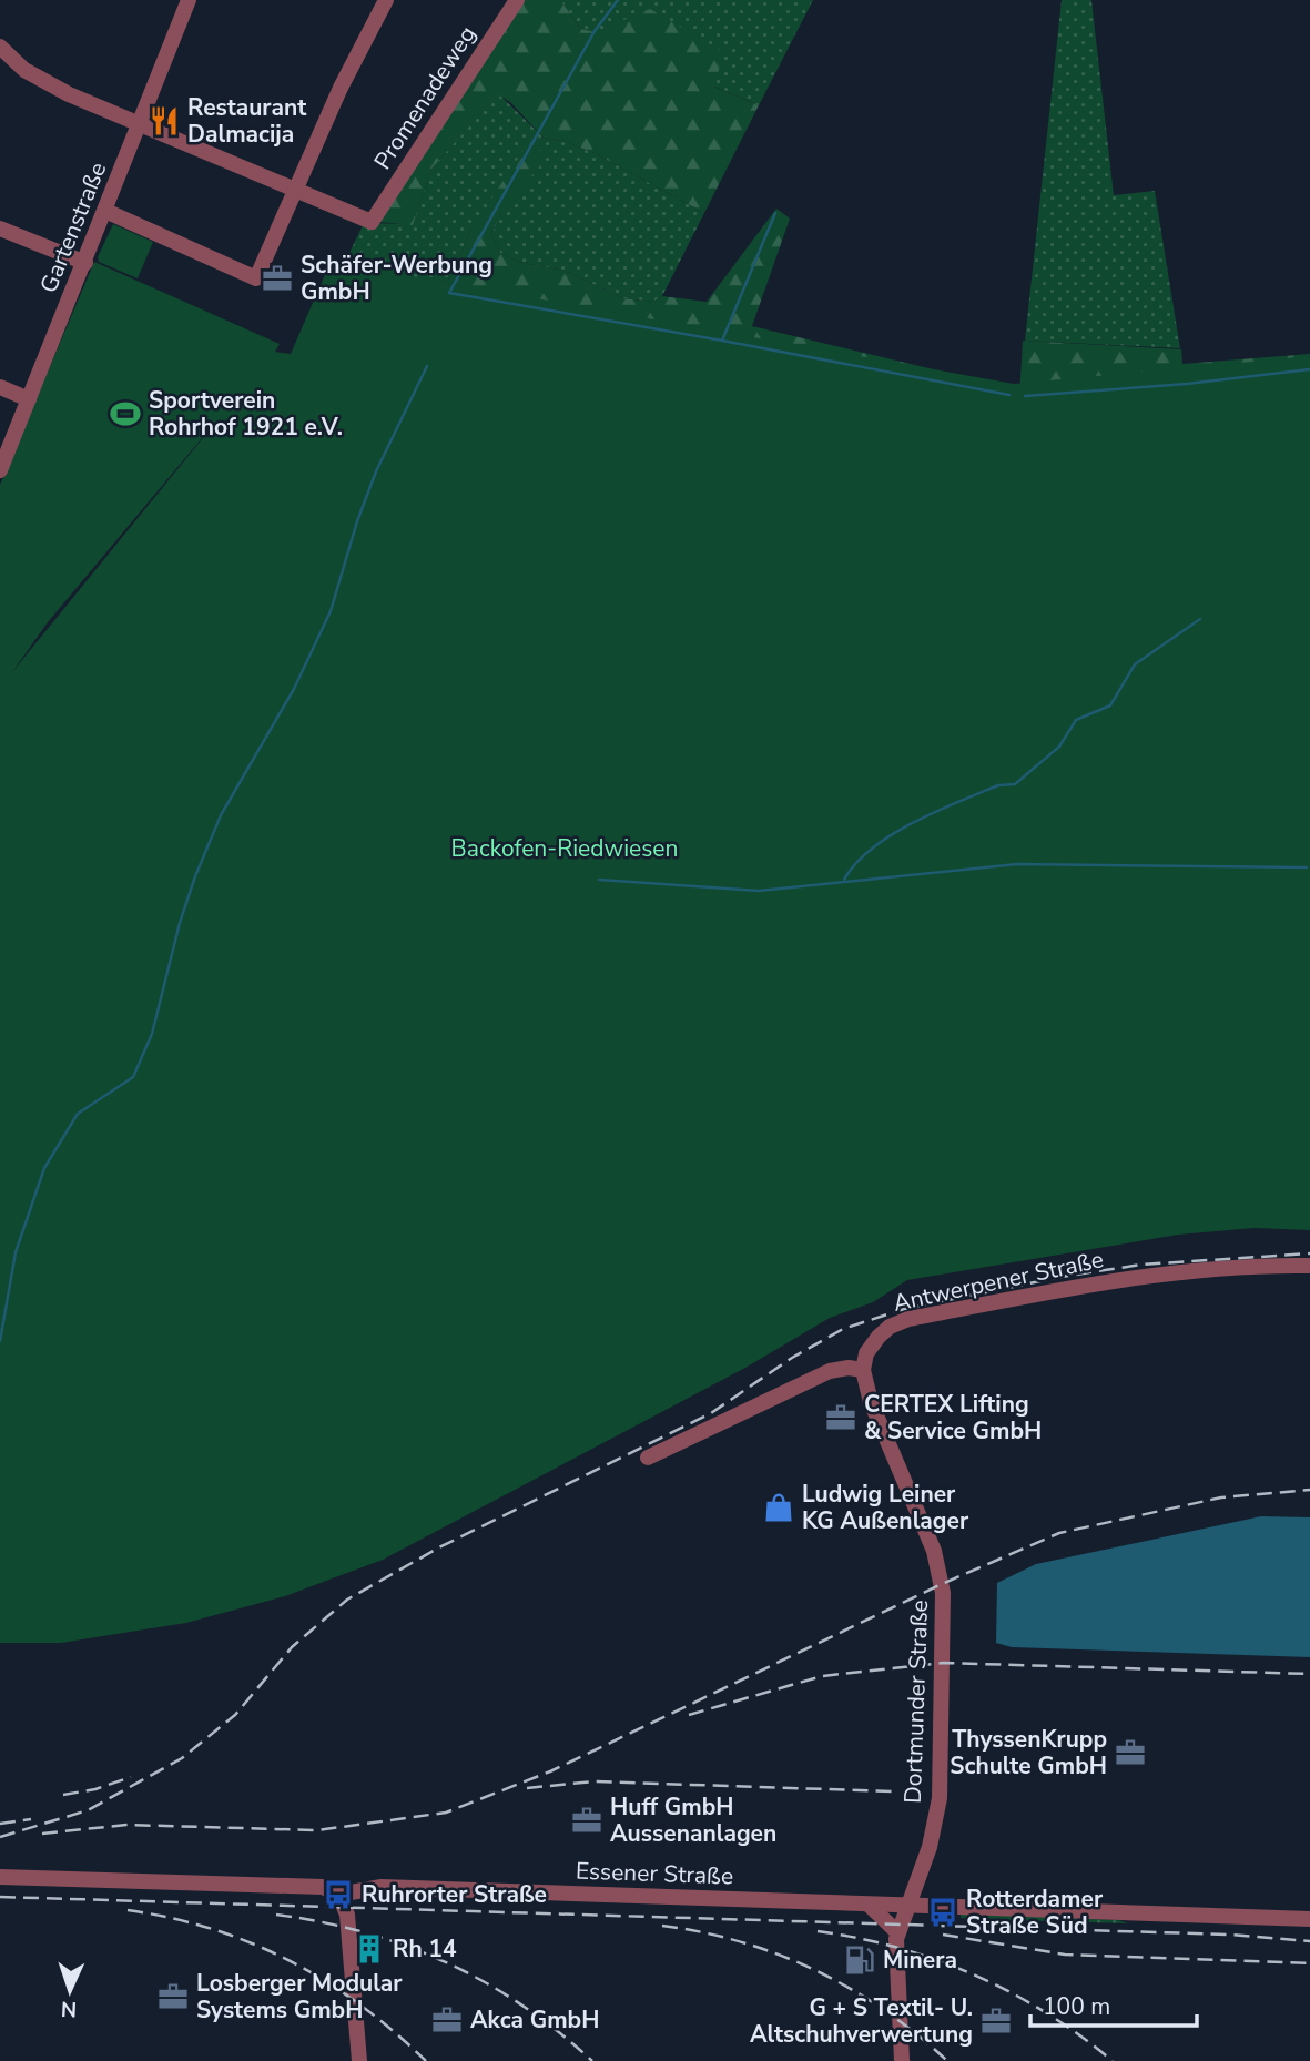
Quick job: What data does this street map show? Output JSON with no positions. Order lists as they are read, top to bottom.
{
  "streets": {
    "street": [
      "Promenadeweg",
      "Gartenstraße",
      "Antwerpener Straße",
      "Dortmunder Straße",
      "Essener Straße"
    ]
  },
  "crossings": [
    ["Antwerpener Straße", "Dortmunder Straße"],
    ["Dortmunder Straße", "Essener Straße"]
  ],
  "parks": ["Backofen-Riedwiesen"],
  "places": {
    "restaurant": ["Restaurant Dalmacija"],
    "office": [
      "Schäfer-Werbung GmbH",
      "CERTEX Lifting & Service GmbH",
      "ThyssenKrupp Schulte GmbH",
      "Huff GmbH Aussenanlagen",
      "Losberger Modular Systems GmbH",
      "Akca GmbH",
      "G + S Textil- U. Altschuhverwertung"
    ],
    "sports": ["Sportverein Rohrhof 1921 e.V."],
    "shop": ["Ludwig Leiner KG Außenlager"],
    "bus stop": ["Ruhrorter Straße", "Rotterdamer Straße Süd"],
    "building": ["Rh 14"],
    "fuel station": ["Minera"]
  },
  "scale_bar": "100 m",
  "north": "bottom"
}
